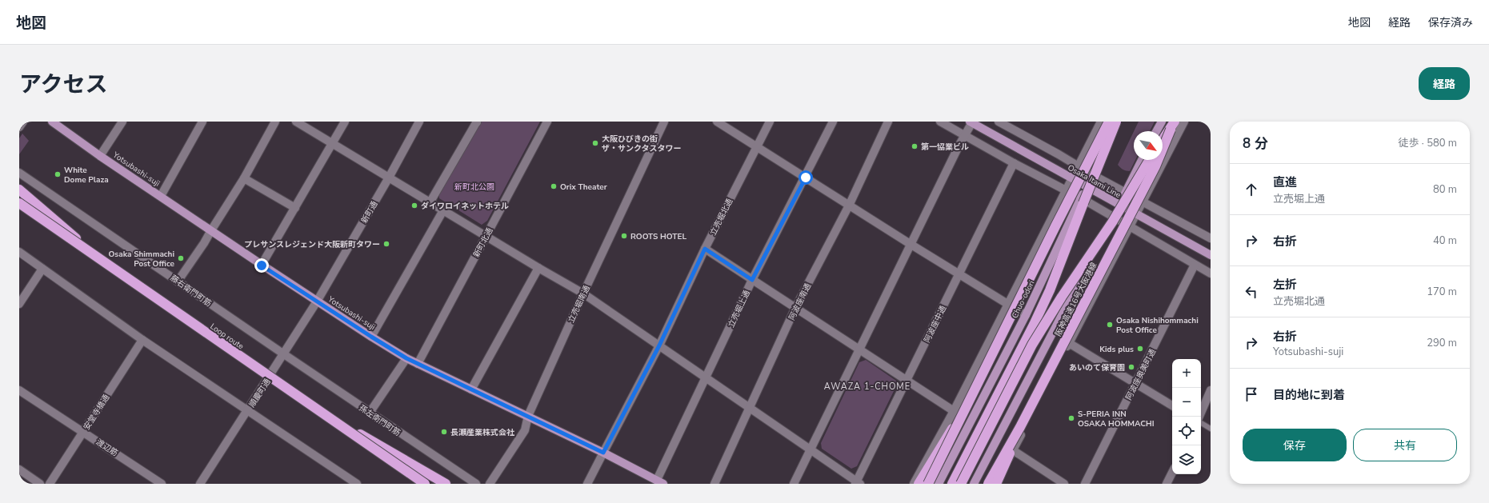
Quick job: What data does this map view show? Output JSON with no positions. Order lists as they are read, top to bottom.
{
  "streets": {
    "highway": ["阪神高速16号大阪港線", "Loop route"],
    "main road": ["Yotsubashi-suji", "Osaka Itami Line", "Chuo-odori"],
    "street": [
      "新町通",
      "立売堀北通",
      "新町北通",
      "藤右衛門町筋",
      "阿波座南通",
      "立売堀南通",
      "立売堀上通",
      "阿波座中通",
      "阿波座奥美町通",
      "順慶町通",
      "安堂寺橋通",
      "孫左衛門町筋",
      "渡辺筋"
    ]
  },
  "crossings": [
    ["Yotsubashi-suji", "新町通"],
    ["Yotsubashi-suji", "立売堀北通"],
    ["Yotsubashi-suji", "新町北通"],
    ["Yotsubashi-suji", "立売堀南通"],
    ["Yotsubashi-suji", "立売堀上通"],
    ["Yotsubashi-suji", "順慶町通"],
    ["Osaka Itami Line", "Chuo-odori"],
    ["新町通", "順慶町通"],
    ["藤右衛門町筋", "順慶町通"],
    ["藤右衛門町筋", "孫左衛門町筋"],
    ["順慶町通", "孫左衛門町筋"],
    ["安堂寺橋通", "渡辺筋"]
  ],
  "districts": ["AWAZA 1-CHOME"],
  "parks": ["新町北公園"],
  "places": [
    "大阪ひびきの街 ザ・サンクタスタワー",
    "第一協業ビル",
    "White Dome Plaza",
    "Orix Theater",
    "ダイワロイネットホテル",
    "ROOTS HOTEL",
    "プレサンスレジェンド大阪新町タワー",
    "Osaka Shimmachi Post Office",
    "Osaka Nishihommachi Post Office",
    "Kids plus",
    "あいのて保育園",
    "S-PERIA INN OSAKA HOMMACHI",
    "長瀬産業株式会社"
  ],
  "north": "bottom right",
  "page": {
    "header": "地図",
    "nav": ["地図", "経路", "保存済み"],
    "title": "アクセス",
    "buttons": [
      "経路",
      ["保存", "共有"]
    ],
    "heading": ["8 分", "徒歩 · 580 m"],
    "list": [
      ["直進", "立売堀上通", "80 m"],
      ["右折", "40 m"],
      ["左折", "立売堀北通", "170 m"],
      ["右折", "Yotsubashi-suji", "290 m"],
      "目的地に到着"
    ],
    "map_buttons": ["+", "−"]
  }
}
